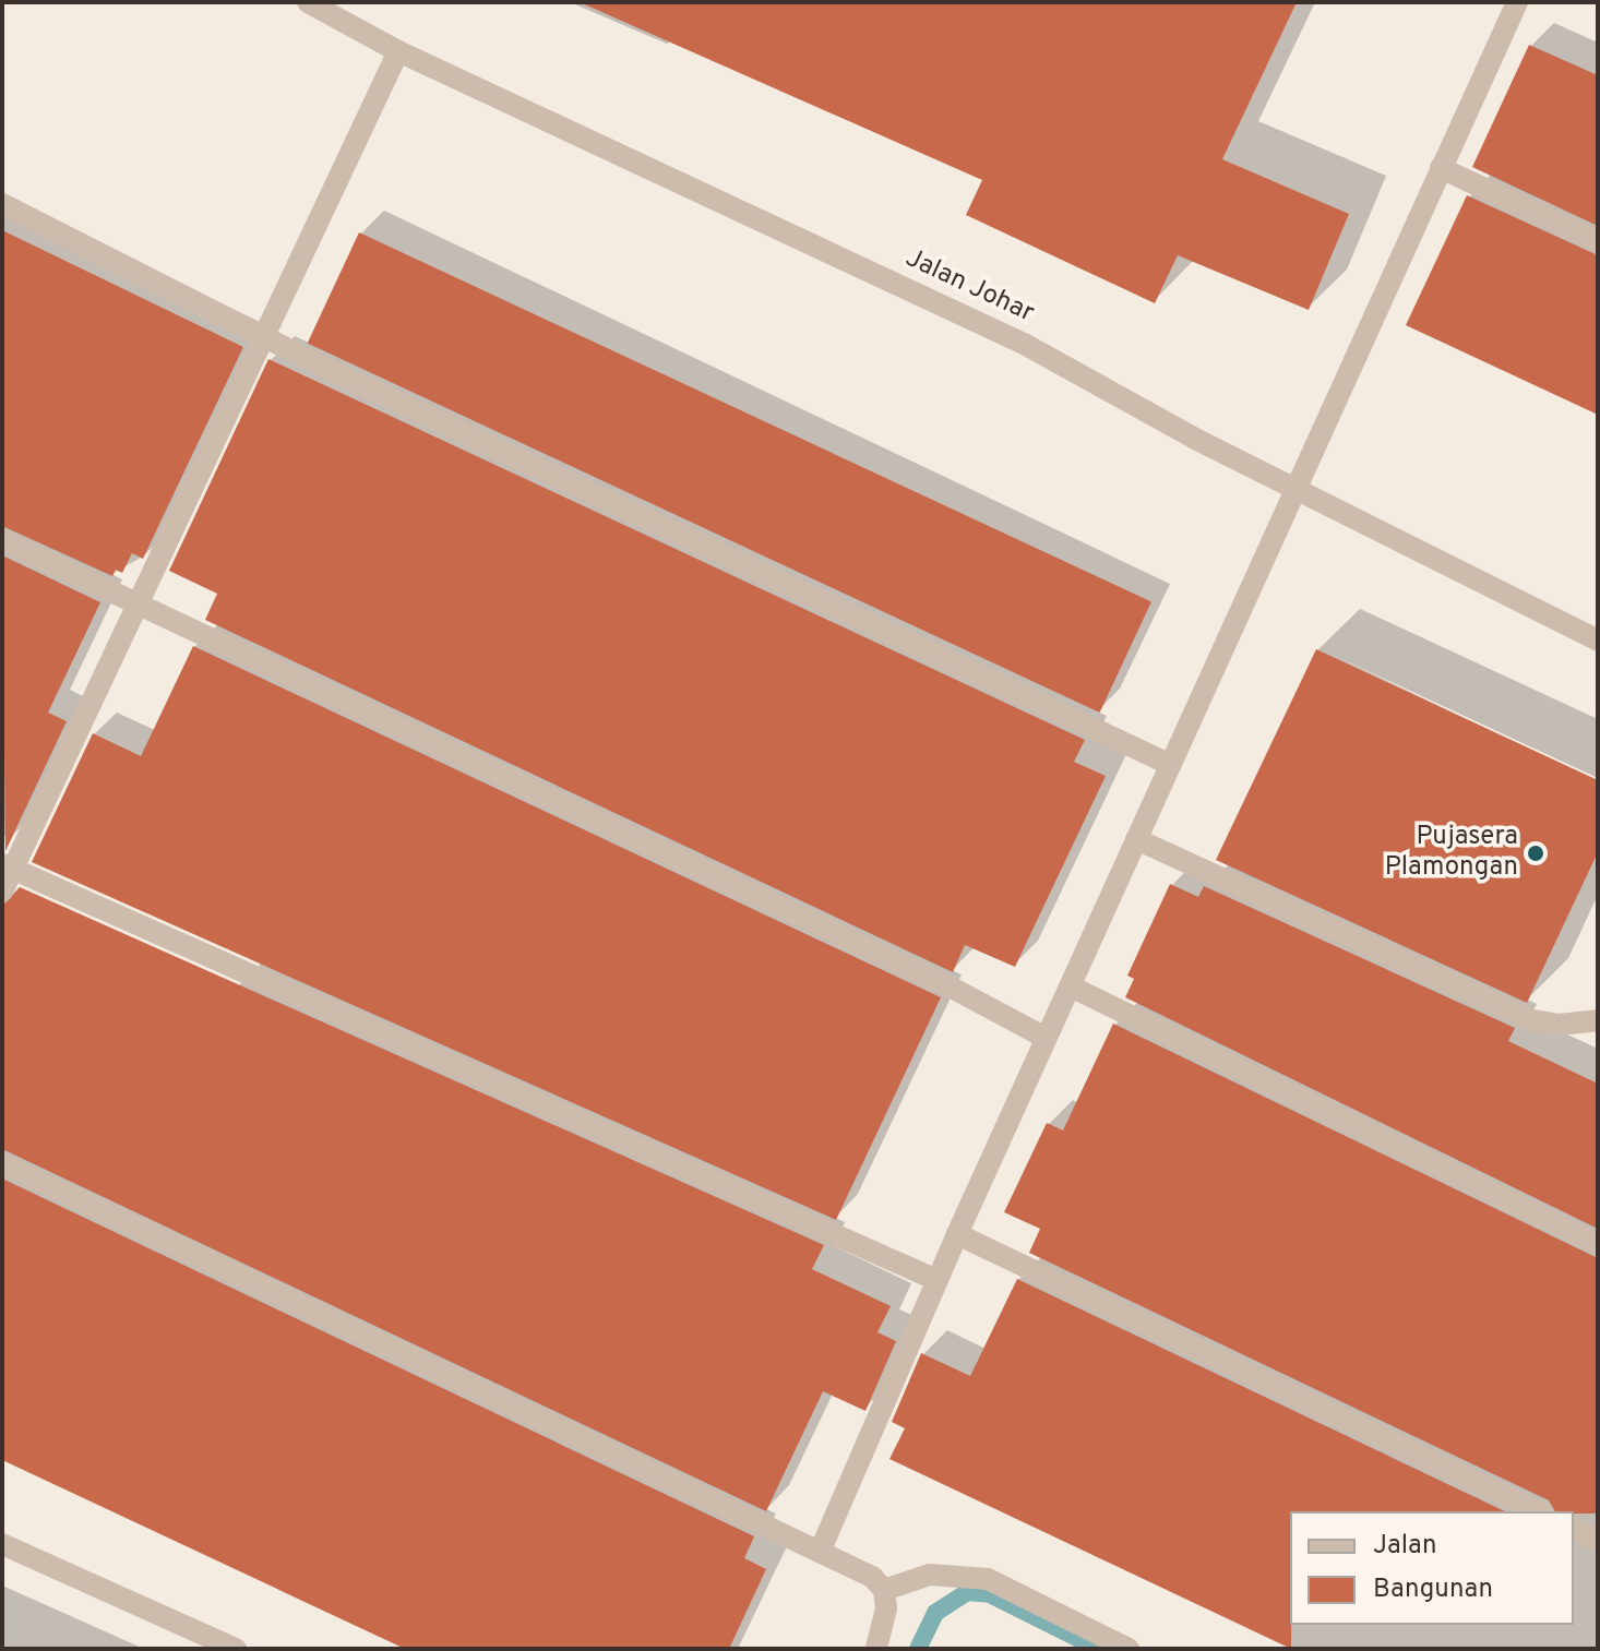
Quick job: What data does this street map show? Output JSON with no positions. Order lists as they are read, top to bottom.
{
  "streets": {
    "street": ["Jalan Johar"]
  },
  "places": ["Pujasera Plamongan"],
  "legend": ["Jalan", "Bangunan"]
}
